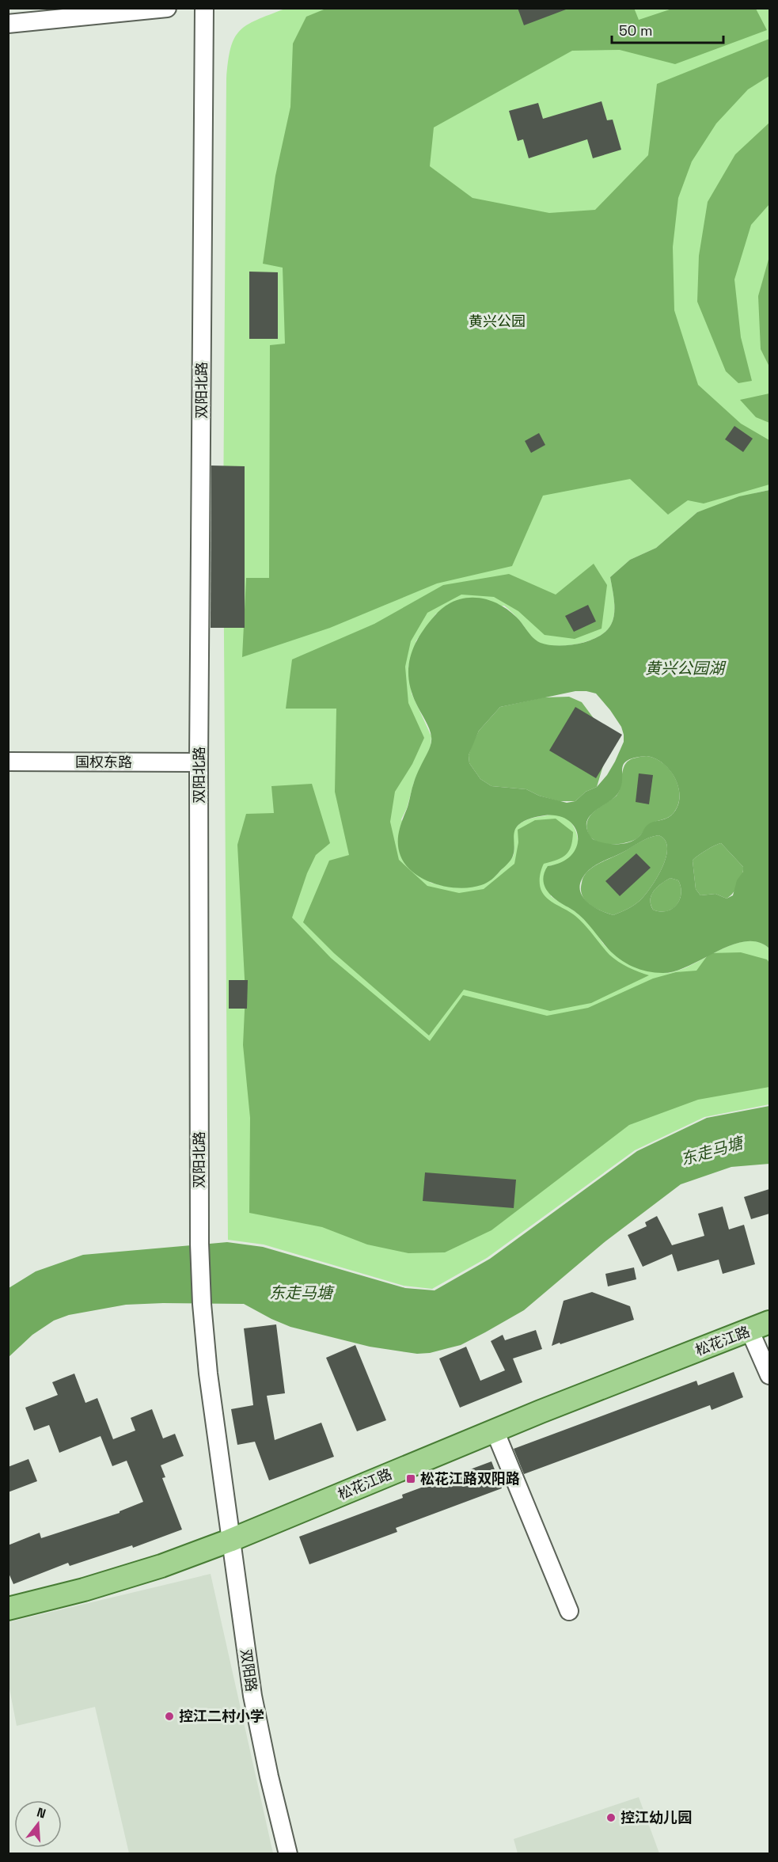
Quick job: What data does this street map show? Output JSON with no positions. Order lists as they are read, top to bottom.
{
  "streets": {
    "main road": ["松花江路"],
    "street": ["双阳北路", "国权东路", "双阳路"]
  },
  "crossings": [
    ["双阳北路", "国权东路"],
    ["双阳北路", "松花江路"],
    ["双阳北路", "双阳路"],
    ["松花江路", "双阳路"]
  ],
  "water": ["黄兴公园湖", "东走马塘"],
  "parks": ["黄兴公园"],
  "places": {
    "transit": ["松花江路双阳路"],
    "other": ["控江二村小学", "控江幼儿园"]
  },
  "scale_bar": "50 m",
  "north": "top"
}
